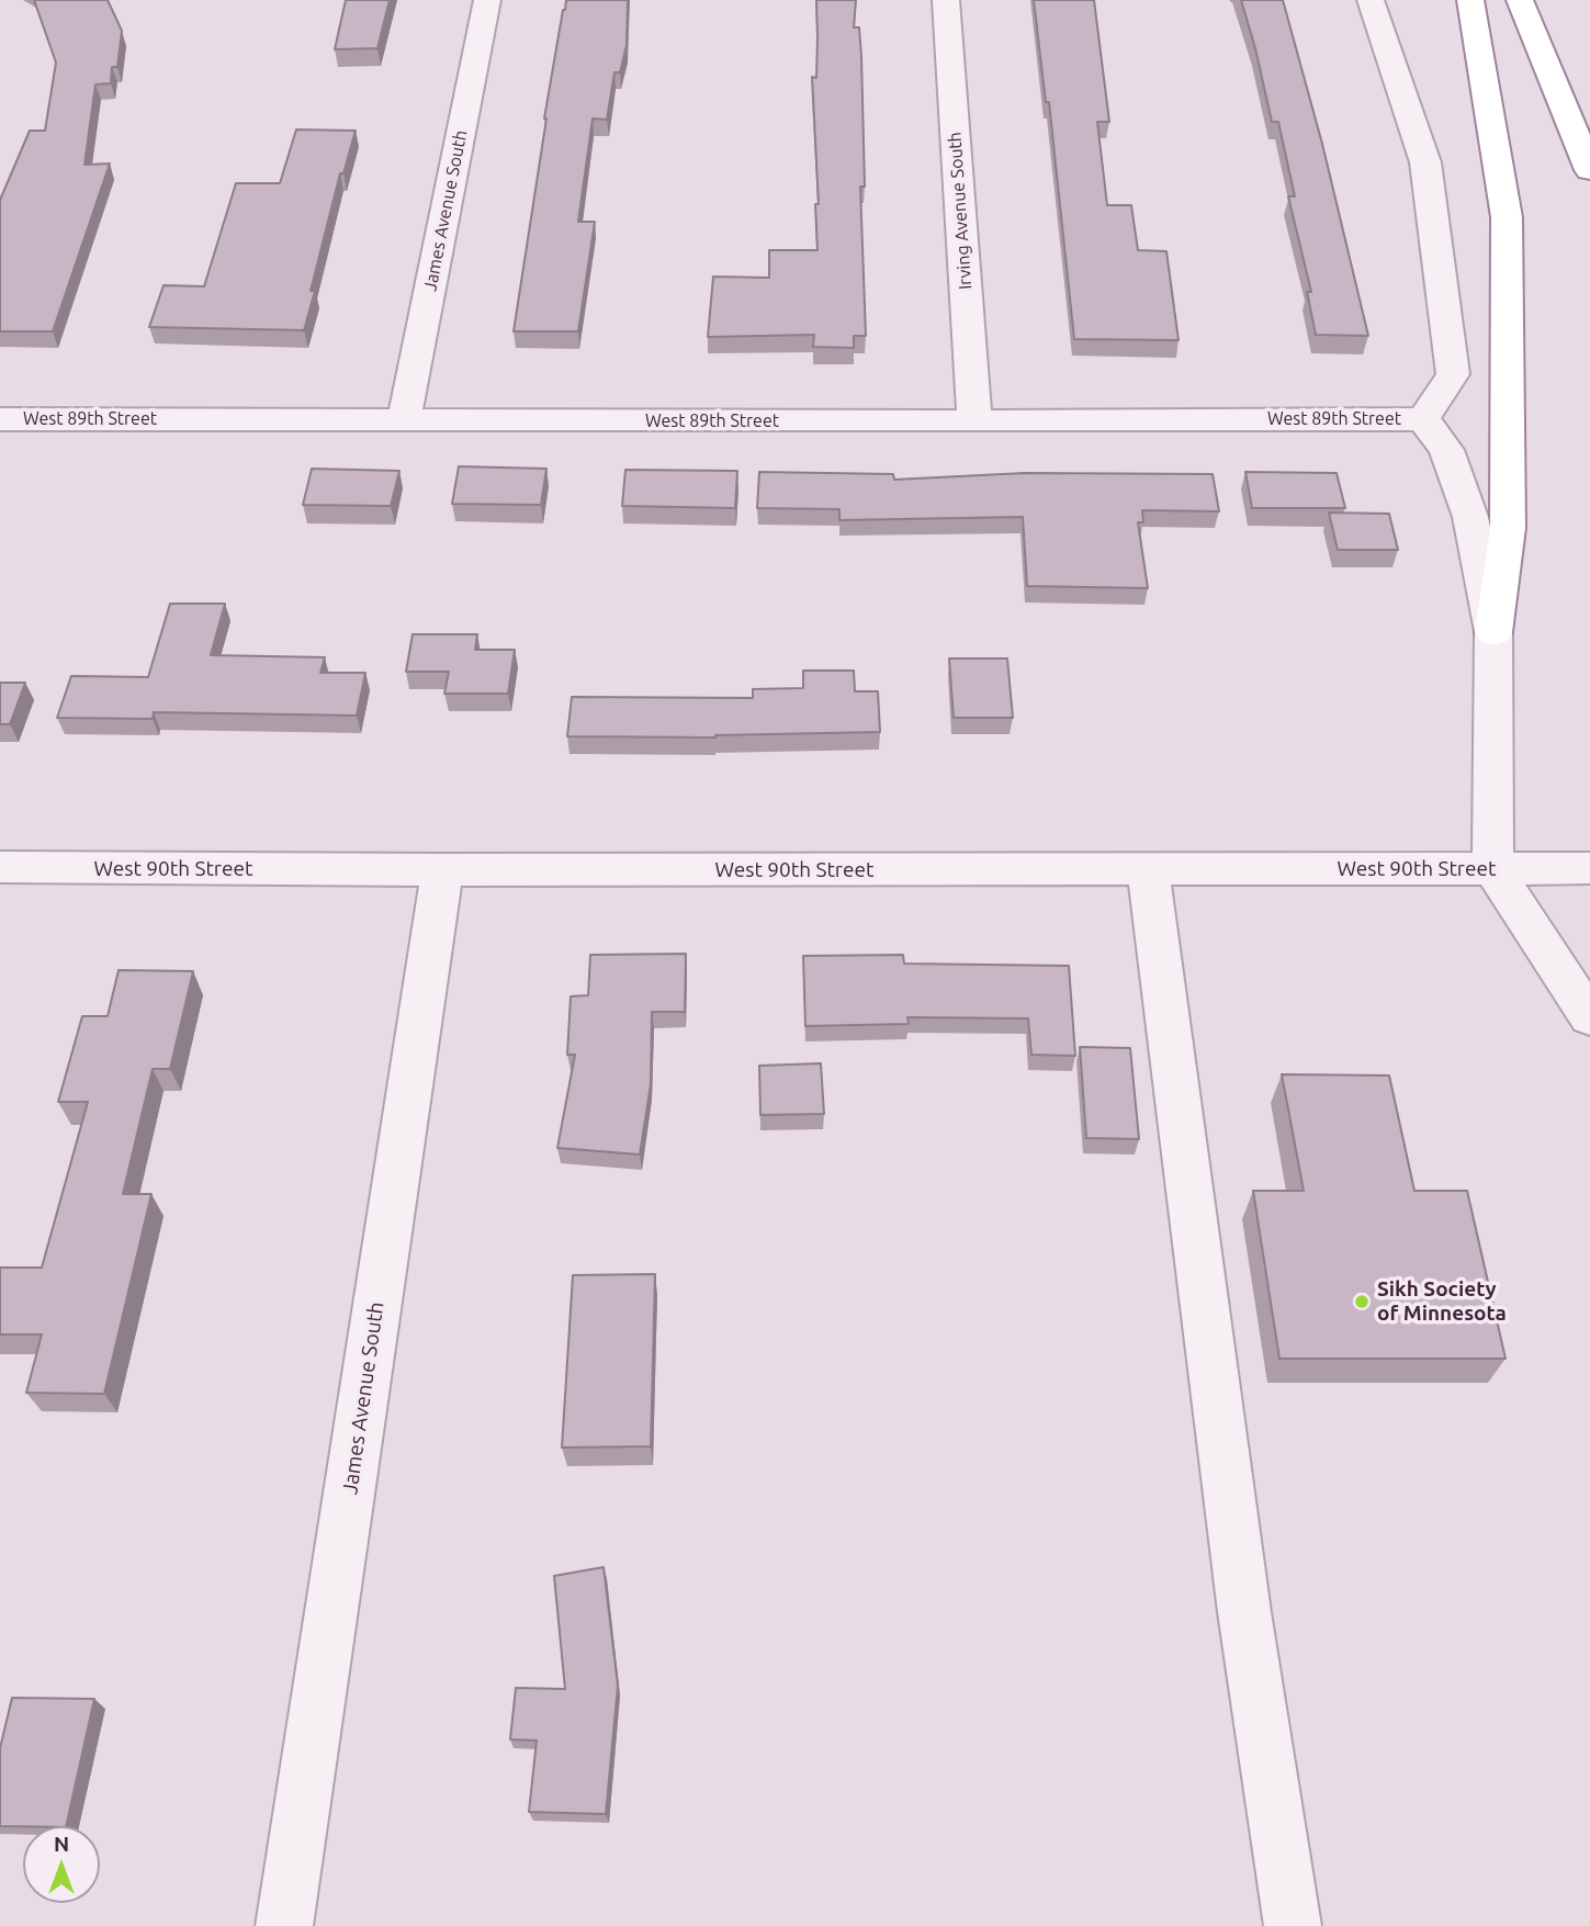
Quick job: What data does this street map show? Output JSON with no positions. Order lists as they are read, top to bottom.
{
  "streets": {
    "street": [
      "James Avenue South",
      "Irving Avenue South",
      "West 89th Street",
      "West 90th Street"
    ]
  },
  "crossings": [
    ["James Avenue South", "West 89th Street"],
    ["James Avenue South", "West 90th Street"],
    ["Irving Avenue South", "West 89th Street"]
  ],
  "places": ["Sikh Society of Minnesota"],
  "north": "top"
}
